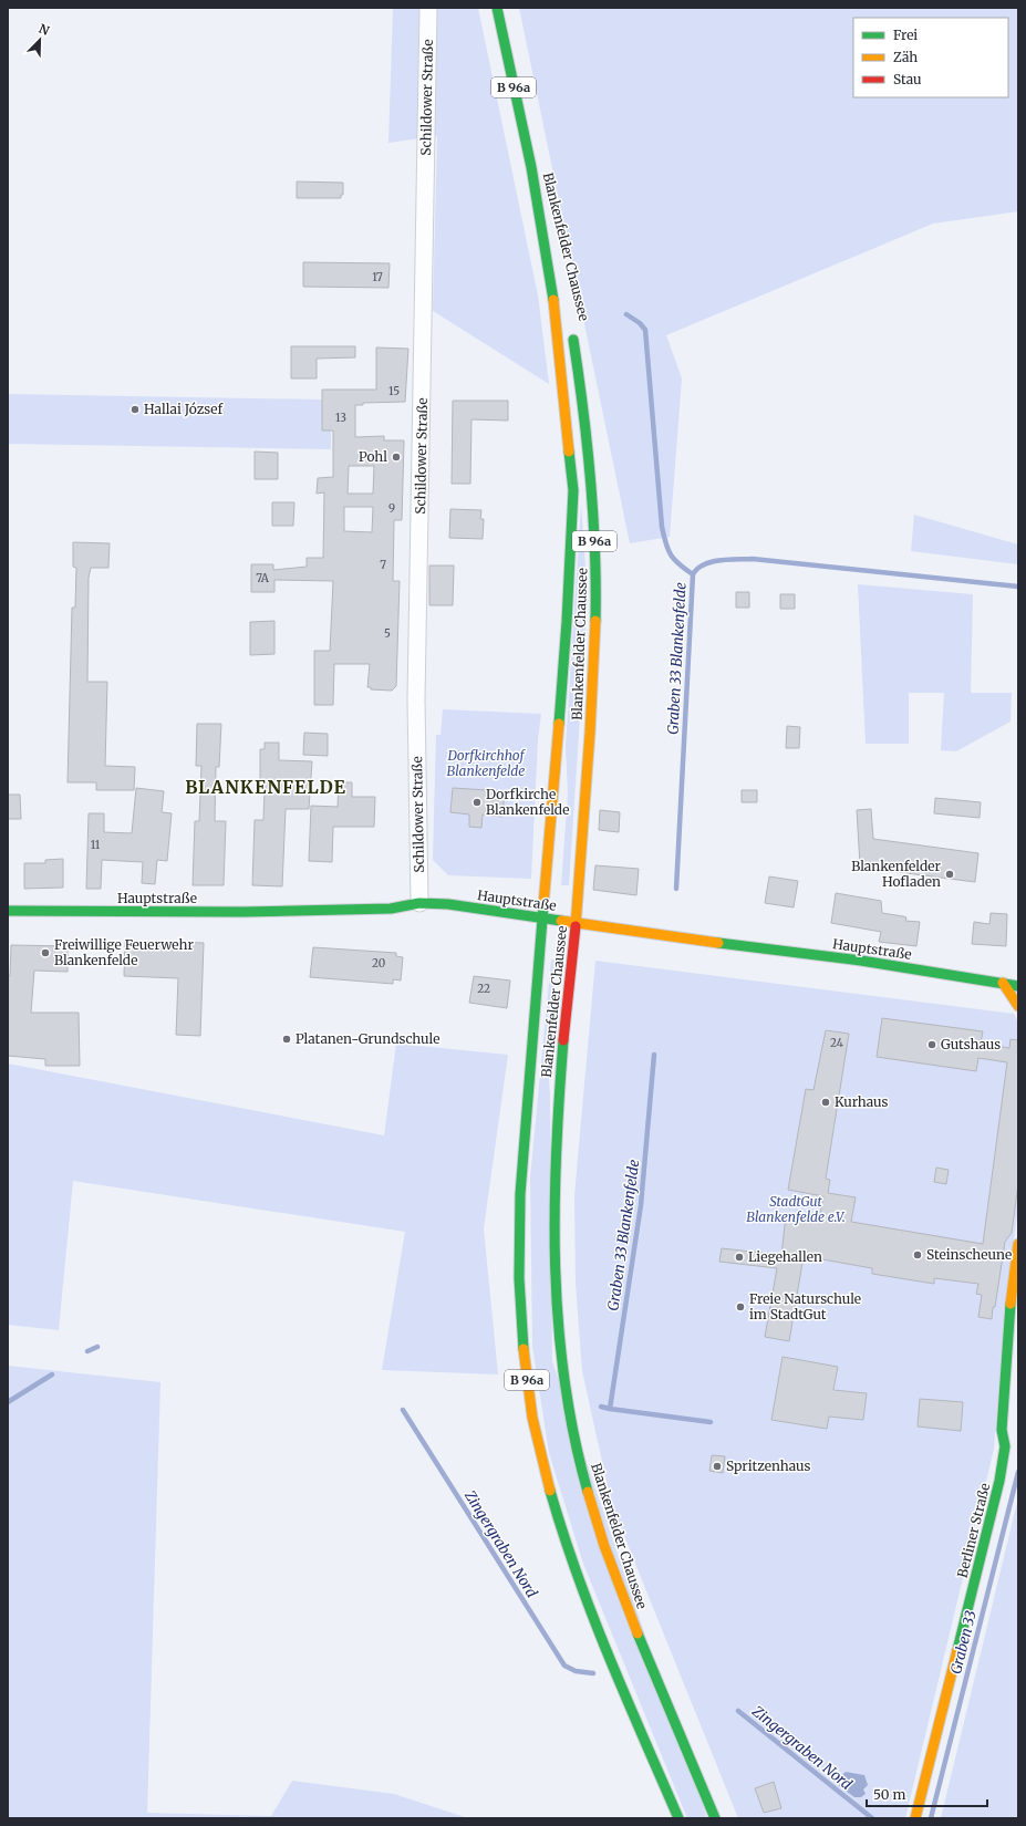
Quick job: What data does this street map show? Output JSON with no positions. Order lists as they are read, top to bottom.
{
  "streets": {
    "main road": [
      "B 96a",
      "Blankenfelder Chaussee",
      "Hauptstraße",
      "Berliner Straße"
    ],
    "street": ["Schildower Straße"]
  },
  "crossings": [
    ["Schildower Straße", "Hauptstraße"],
    ["Blankenfelder Chaussee", "Hauptstraße"]
  ],
  "districts": ["BLANKENFELDE"],
  "water": ["Graben 33 Blankenfelde", "Zingergraben Nord", "Graben 33"],
  "parks": ["Dorfkirchhof Blankenfelde", "StadtGut Blankenfelde e.V."],
  "places": [
    "Hallai József",
    "Pohl",
    "Dorfkirche Blankenfelde",
    "Blankenfelder Hofladen",
    "Freiwillige Feuerwehr Blankenfelde",
    "Platanen-Grundschule",
    "Gutshaus",
    "Kurhaus",
    "Steinscheune",
    "Liegehallen",
    "Freie Naturschule im StadtGut",
    "Spritzenhaus"
  ],
  "house_numbers": [
    "17",
    "15",
    "13",
    "9",
    "7",
    "7A",
    "5",
    "11",
    "20",
    "22",
    "24"
  ],
  "legend": ["Frei", "Zäh", "Stau"],
  "scale_bar": "50 m",
  "north": "top right"
}
